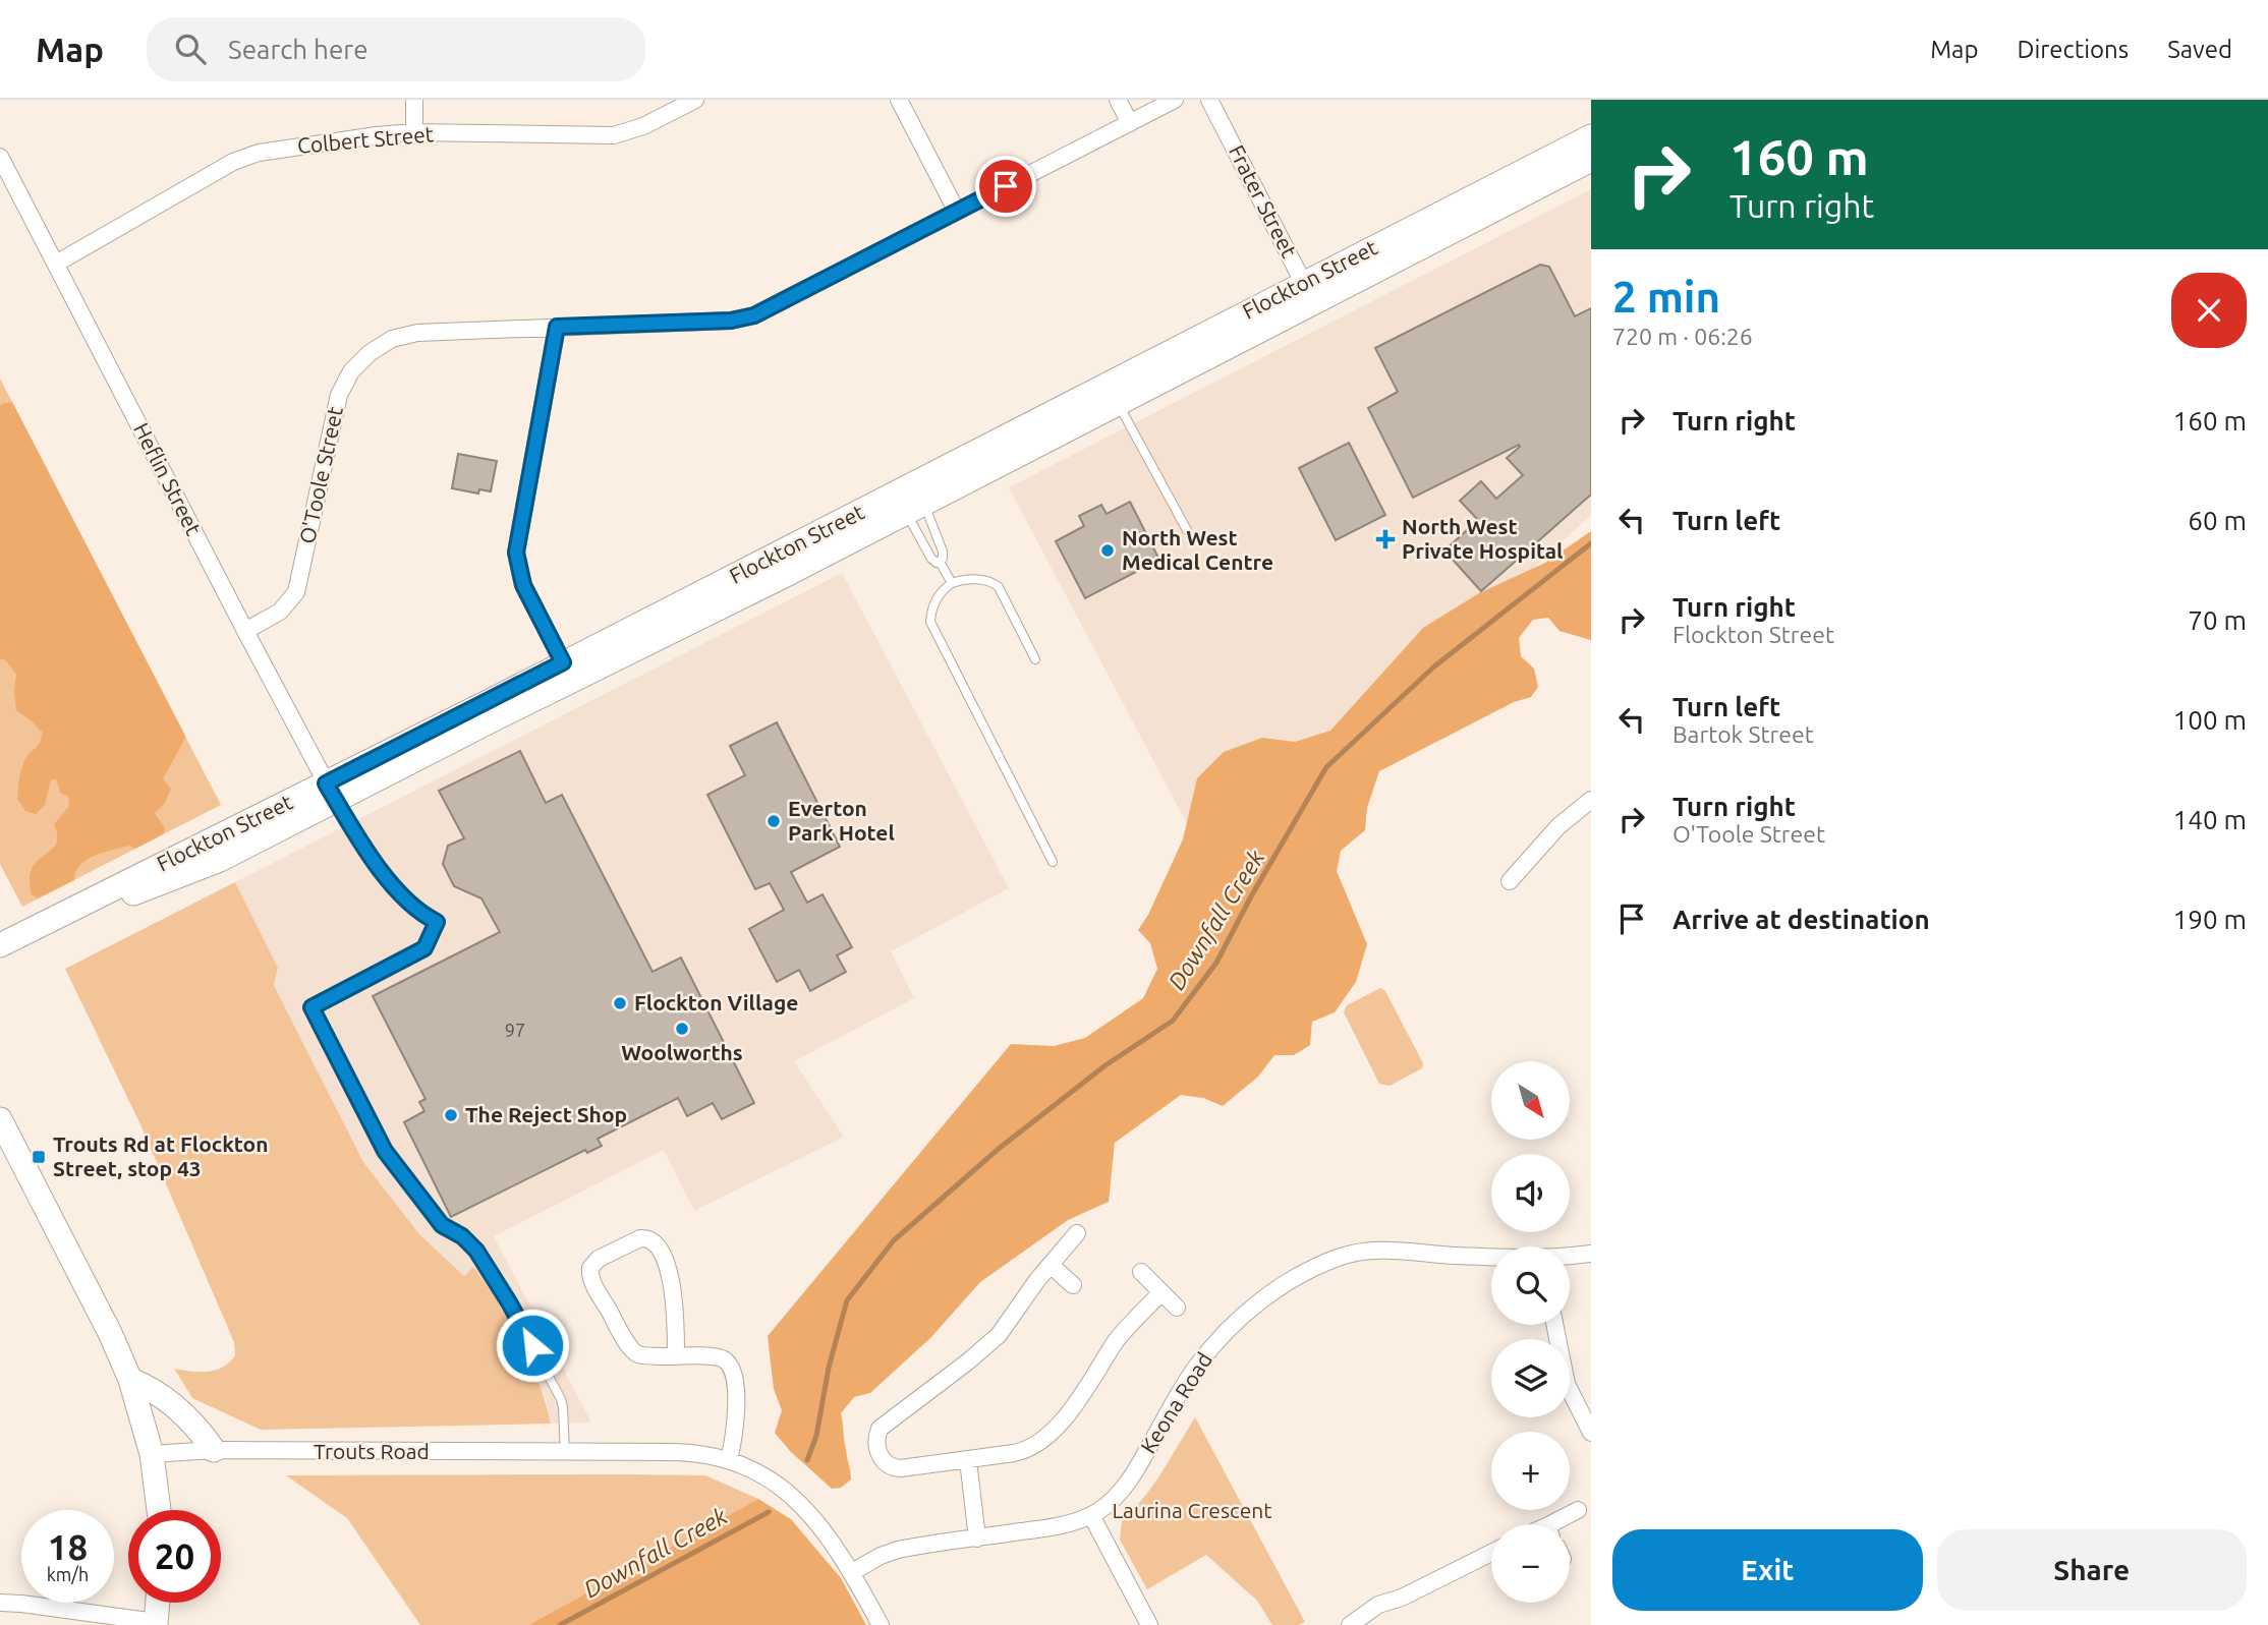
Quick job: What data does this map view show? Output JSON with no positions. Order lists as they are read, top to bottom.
{
  "streets": {
    "street": [
      "Colbert Street",
      "Frater Street",
      "Flockton Street",
      "O'Toole Street",
      "Heflin Street",
      "Keona Road",
      "Trouts Road"
    ]
  },
  "crossings": [
    ["Colbert Street", "Heflin Street"],
    ["Frater Street", "Flockton Street"],
    ["Flockton Street", "Heflin Street"],
    ["O'Toole Street", "Heflin Street"],
    ["Keona Road", "Trouts Road"]
  ],
  "water": ["Downfall Creek"],
  "parks": ["Laurina Crescent"],
  "places": {
    "health": ["North West Private Hospital"],
    "other": [
      "North West Medical Centre",
      "Everton Park Hotel",
      "Flockton Village",
      "Woolworths",
      "The Reject Shop"
    ],
    "transit": ["Trouts Rd at Flockton Street, stop 43"]
  },
  "house_numbers": ["97"],
  "north": "bottom right",
  "page": {
    "header": "Map",
    "search": "Search here",
    "nav": ["Map", "Directions", "Saved"],
    "turn": ["160 m", "Turn right"],
    "heading": ["2 min", "720 m · 06:26"],
    "list": [
      {
        "name": "Turn right",
        "value": "160 m"
      },
      {
        "name": "Turn left",
        "value": "60 m"
      },
      {
        "name": "Turn right",
        "note": "Flockton Street",
        "value": "70 m"
      },
      {
        "name": "Turn left",
        "note": "Bartok Street",
        "value": "100 m"
      },
      {
        "name": "Turn right",
        "note": "O'Toole Street",
        "value": "140 m"
      },
      {
        "name": "Arrive at destination",
        "value": "190 m"
      }
    ],
    "map_buttons": ["+", "−"],
    "speed": "18 km/h",
    "limit": "20",
    "buttons": ["Exit", "Share"]
  }
}
